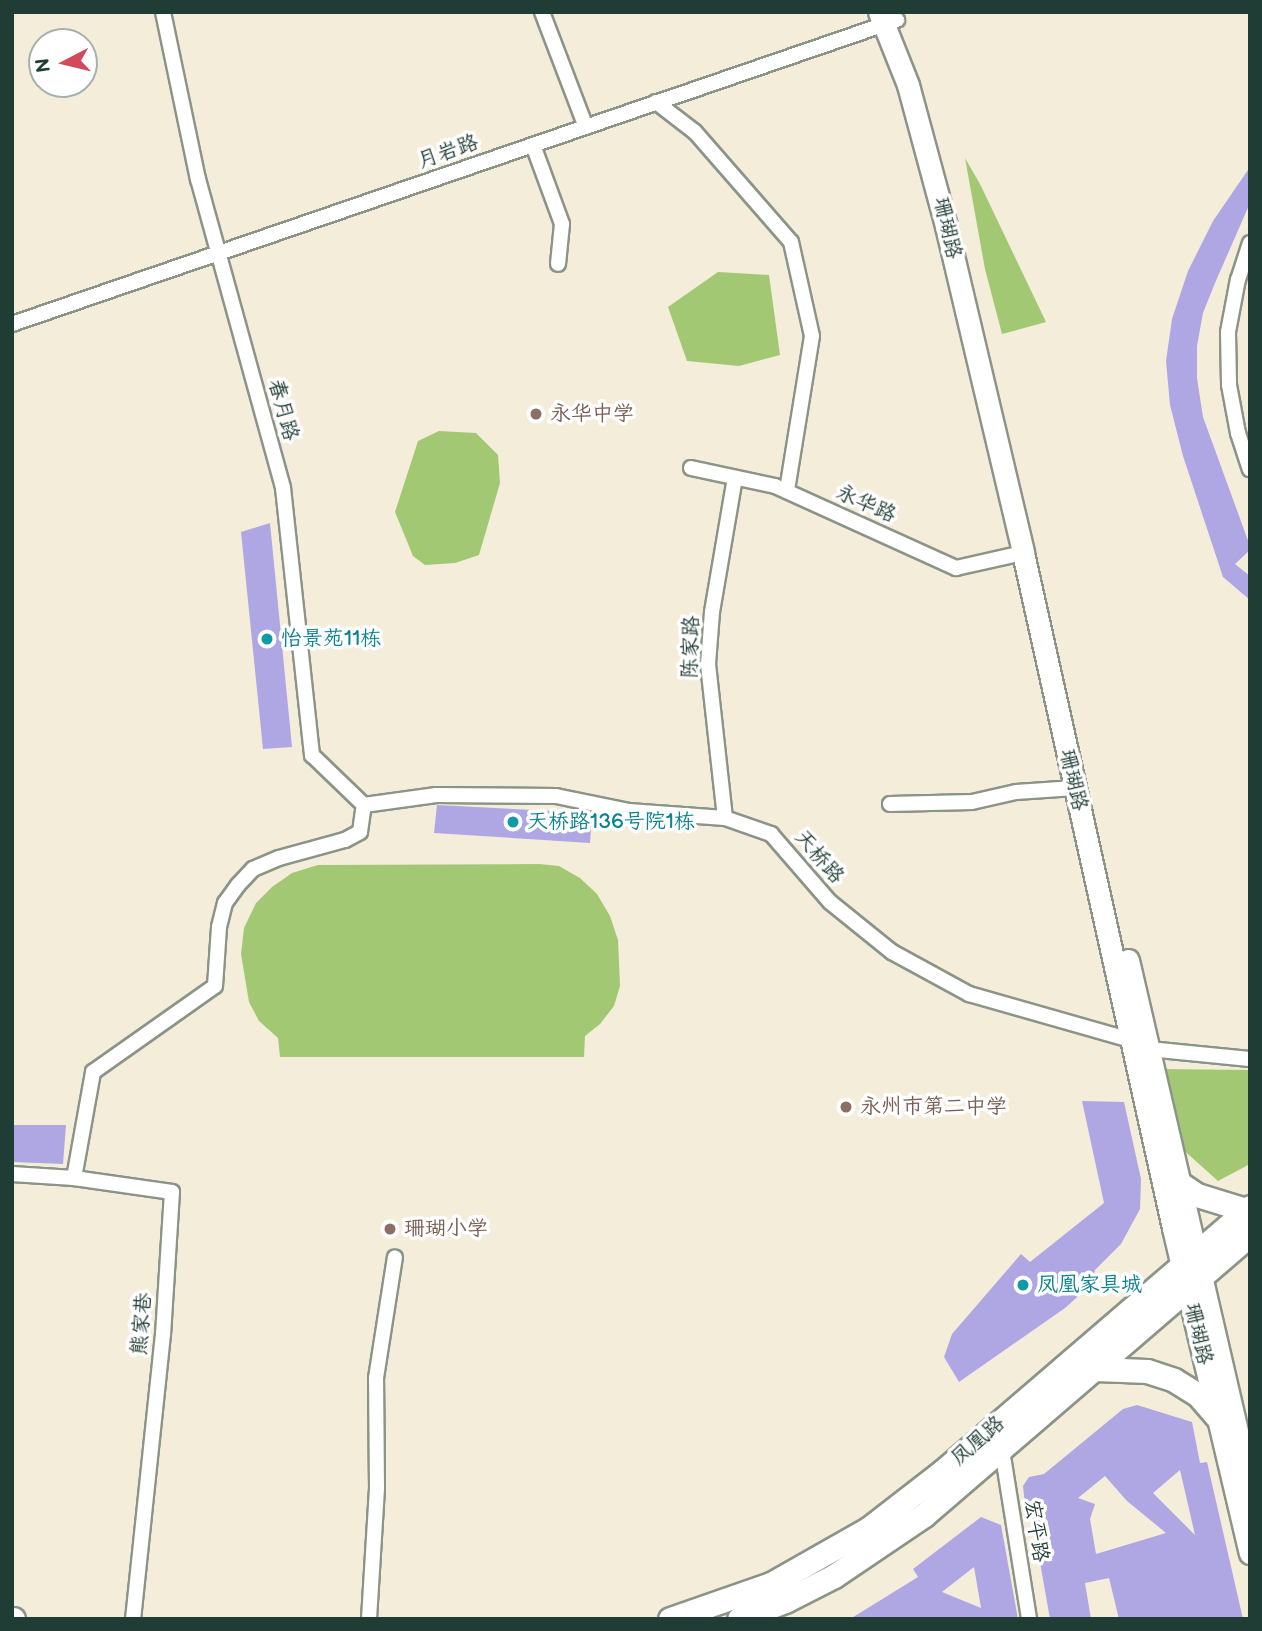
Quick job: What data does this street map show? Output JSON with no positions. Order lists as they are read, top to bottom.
{
  "streets": {
    "main road": ["珊瑚路", "凤凰路"],
    "street": [
      "月岩路",
      "春月路",
      "永华路",
      "陈家路",
      "天桥路",
      "熊家巷",
      "宏平路"
    ]
  },
  "crossings": [
    ["月岩路", "珊瑚路"],
    ["月岩路", "春月路"],
    ["珊瑚路", "永华路"],
    ["珊瑚路", "天桥路"],
    ["珊瑚路", "凤凰路"],
    ["春月路", "天桥路"],
    ["永华路", "陈家路"],
    ["陈家路", "天桥路"],
    ["凤凰路", "宏平路"]
  ],
  "places": [
    "永华中学",
    "怡景苑11栋",
    "天桥路136号院1栋",
    "永州市第二中学",
    "珊瑚小学",
    "凤凰家具城"
  ],
  "north": "left"
}
